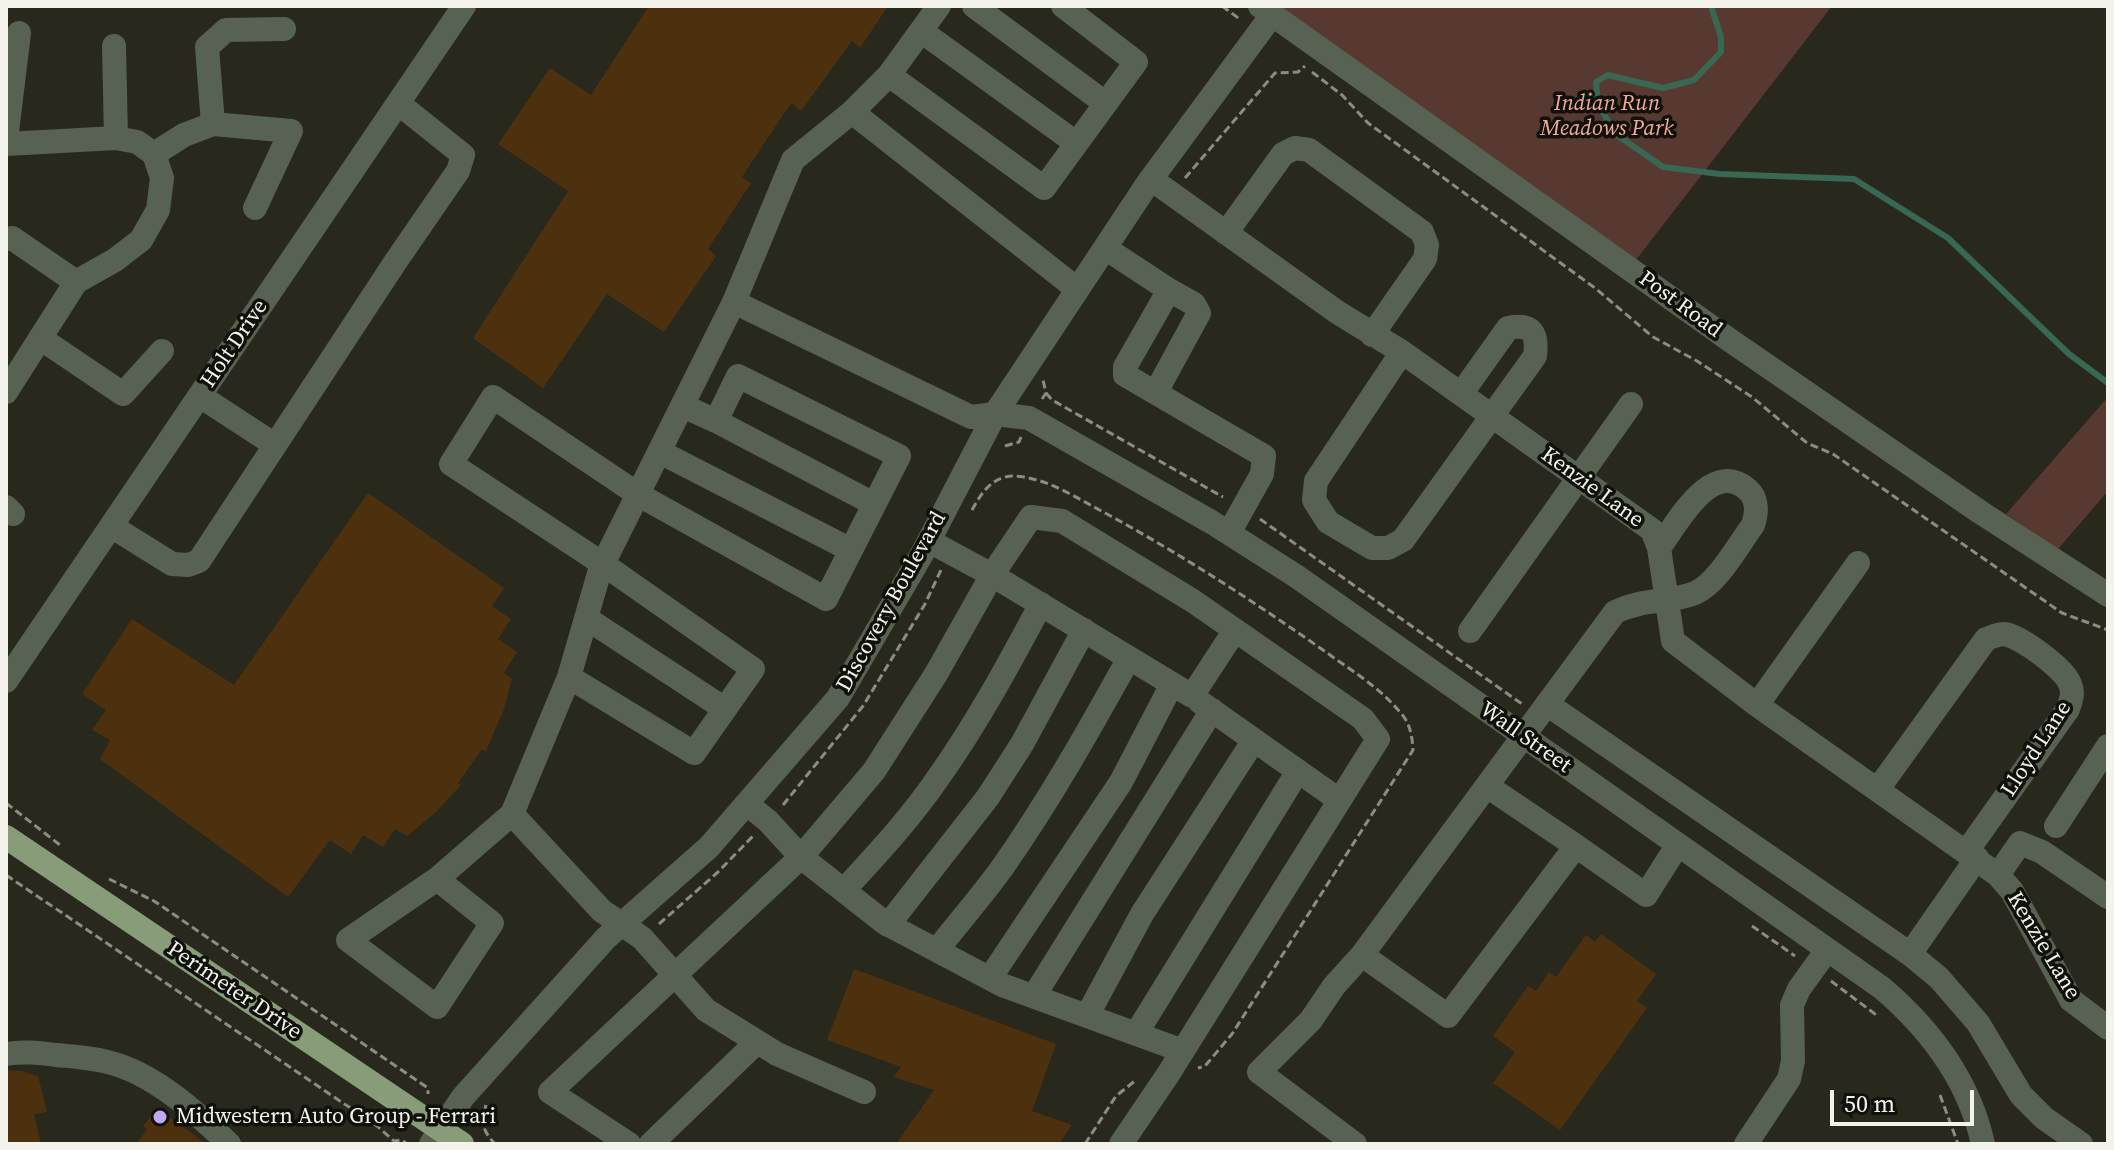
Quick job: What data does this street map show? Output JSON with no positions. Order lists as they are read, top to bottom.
{
  "streets": {
    "main road": ["Perimeter Drive"],
    "street": [
      "Post Road",
      "Holt Drive",
      "Kenzie Lane",
      "Discovery Boulevard",
      "Wall Street",
      "Lloyd Lane"
    ]
  },
  "crossings": [
    ["Post Road", "Discovery Boulevard"],
    ["Kenzie Lane", "Discovery Boulevard"],
    ["Kenzie Lane", "Lloyd Lane"],
    ["Discovery Boulevard", "Wall Street"],
    ["Discovery Boulevard", "Perimeter Drive"]
  ],
  "parks": ["Indian Run Meadows Park"],
  "places": ["Midwestern Auto Group - Ferrari"],
  "scale_bar": "50 m"
}
